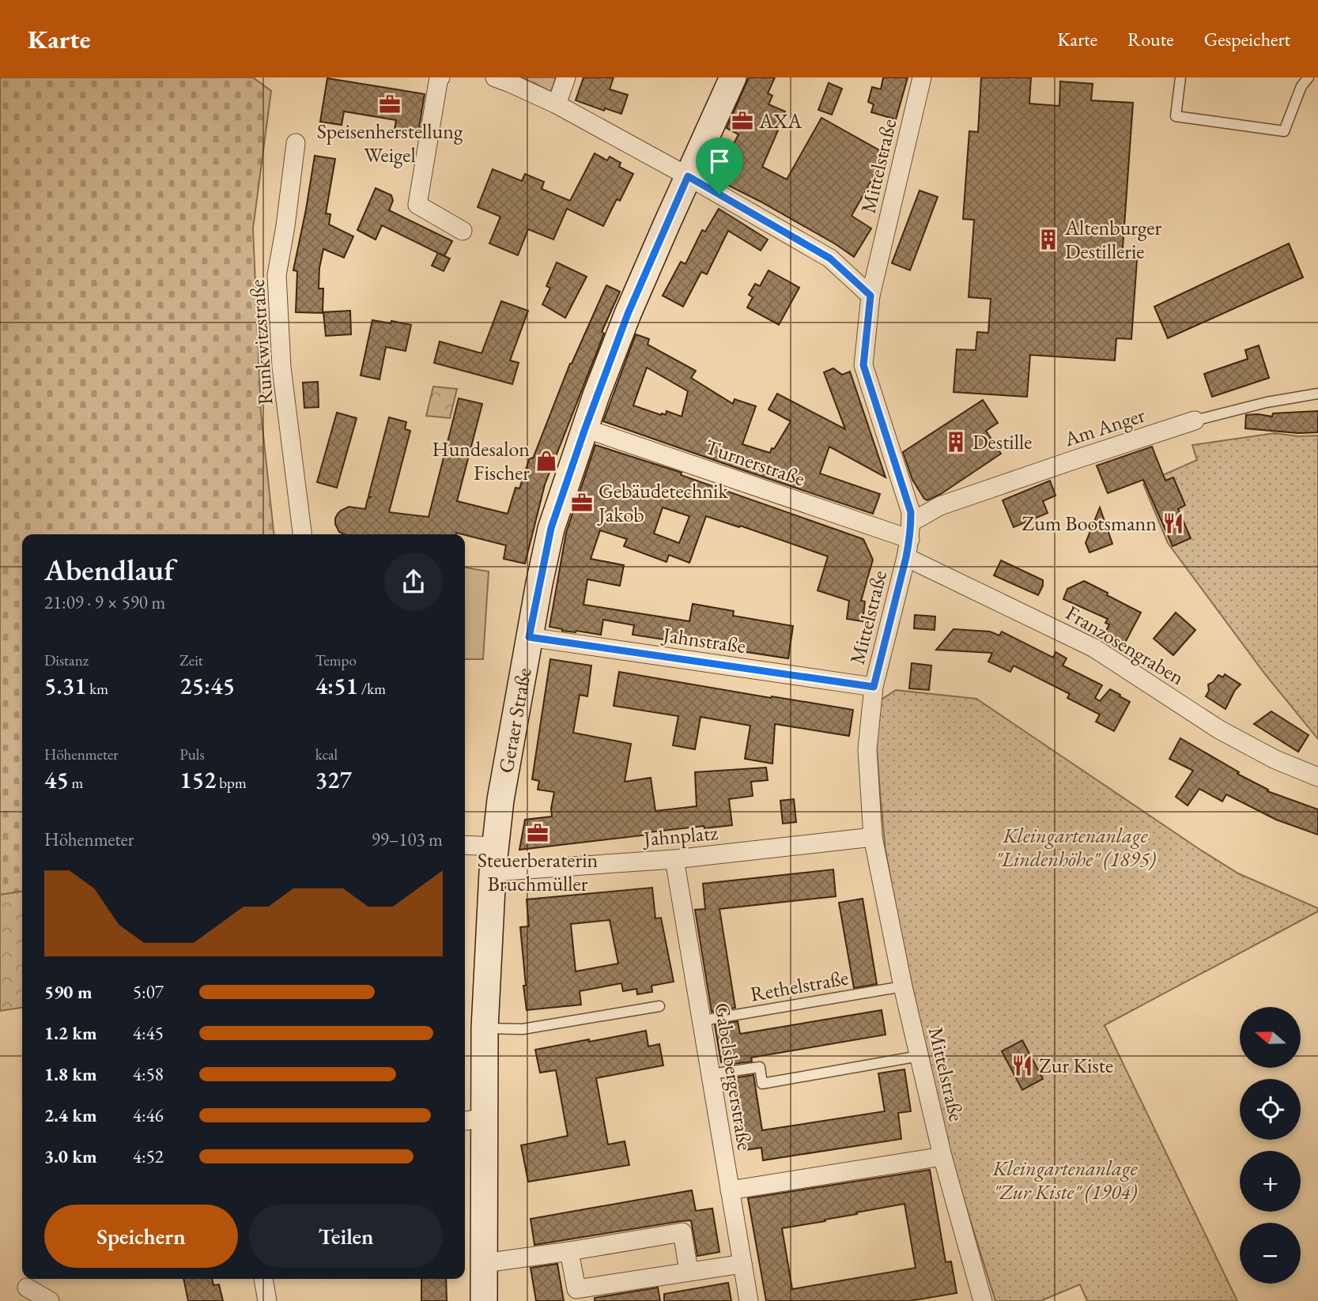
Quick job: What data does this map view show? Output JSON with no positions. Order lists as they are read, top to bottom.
{
  "streets": {
    "main road": ["Geraer Straße"],
    "street": [
      "Mittelstraße",
      "Runkwitzstraße",
      "Am Anger",
      "Turnerstraße",
      "Jahnstraße",
      "Franzosengraben",
      "Jahnplatz",
      "Gabelsbergerstraße"
    ],
    "lane": ["Rethelstraße"]
  },
  "crossings": [
    ["Mittelstraße", "Am Anger"],
    ["Mittelstraße", "Turnerstraße"],
    ["Mittelstraße", "Jahnstraße"],
    ["Mittelstraße", "Franzosengraben"],
    ["Mittelstraße", "Jahnplatz"],
    ["Mittelstraße", "Rethelstraße"],
    ["Am Anger", "Turnerstraße"],
    ["Am Anger", "Franzosengraben"],
    ["Turnerstraße", "Franzosengraben"],
    ["Turnerstraße", "Geraer Straße"],
    ["Jahnstraße", "Geraer Straße"],
    ["Geraer Straße", "Jahnplatz"],
    ["Jahnplatz", "Gabelsbergerstraße"],
    ["Rethelstraße", "Gabelsbergerstraße"]
  ],
  "parks": ["Kleingartenanlage \"Lindenhöhe\" (1895)", "Kleingartenanlage \"Zur Kiste\" (1904)"],
  "places": {
    "office": [
      "Speisenherstellung Weigel",
      "AXA",
      "Gebäudetechnik Jakob",
      "Steuerberaterin Bruchmüller"
    ],
    "building": ["Altenburger Destillerie", "Destille"],
    "shop": ["Hundesalon Fischer"],
    "restaurant": ["Zum Bootsmann", "Zur Kiste"]
  },
  "north": "left",
  "page": {
    "header": "Karte",
    "nav": ["Karte", "Route", "Gespeichert"],
    "heading": ["Abendlauf", "21:09 · 9 × 590 m"],
    "stats": [
      ["Distanz", "5.31 km"],
      ["Zeit", "25:45"],
      ["Tempo", "4:51 /km"],
      ["Höhenmeter", "45 m"],
      ["Puls", "152 bpm"],
      ["kcal", "327"]
    ],
    "chart": ["Höhenmeter", "99–103 m"],
    "list": [
      {
        "name": "590 m",
        "note": "5:07"
      },
      {
        "name": "1.2 km",
        "note": "4:45"
      },
      {
        "name": "1.8 km",
        "note": "4:58"
      },
      {
        "name": "2.4 km",
        "note": "4:46"
      },
      {
        "name": "3.0 km",
        "note": "4:52"
      }
    ],
    "map_buttons": ["+", "−"],
    "buttons": ["Speichern", "Teilen"]
  }
}
